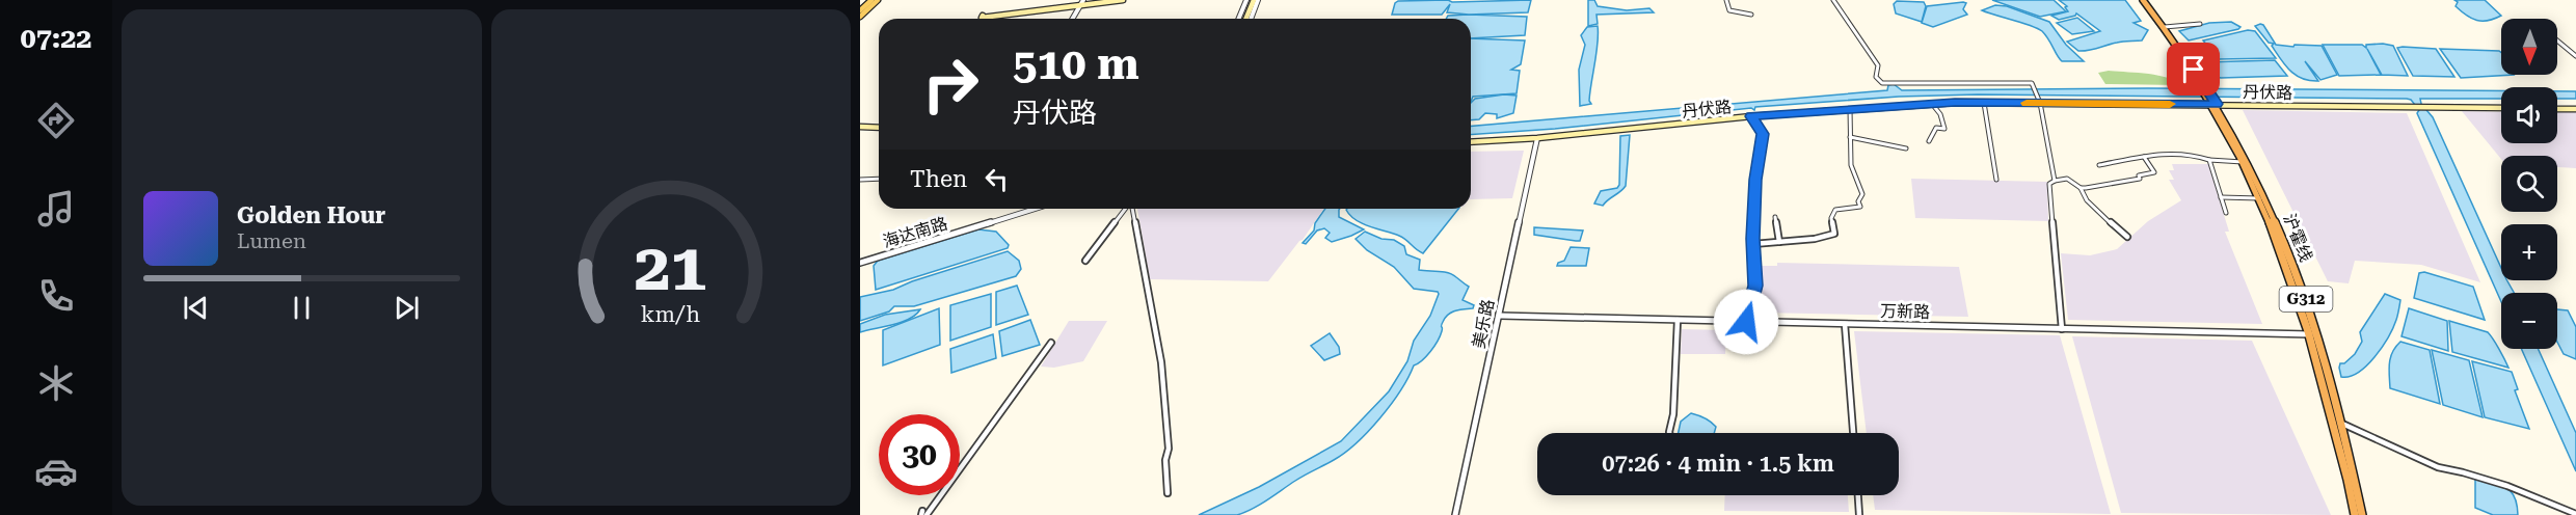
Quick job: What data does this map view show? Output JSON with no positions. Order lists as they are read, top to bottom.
{
  "streets": {
    "highway": ["沪霍线", "G312"],
    "main road": ["丹伏路"],
    "street": ["海达南路", "万新路", "美乐路"]
  },
  "crossings": [
    ["丹伏路", "沪霍线"],
    ["丹伏路", "美乐路"],
    ["沪霍线", "万新路"],
    ["万新路", "美乐路"]
  ],
  "north": "bottom",
  "page": {
    "tabs": "07:22",
    "map_buttons": ["+", "−"],
    "turn": ["510 m", "丹伏路"],
    "then": "Then",
    "song": ["Golden Hour", "Lumen"],
    "limit": "30",
    "trip": "07:26 · 4 min · 1.5 km",
    "gauge": ["21", "km/h"]
  }
}
